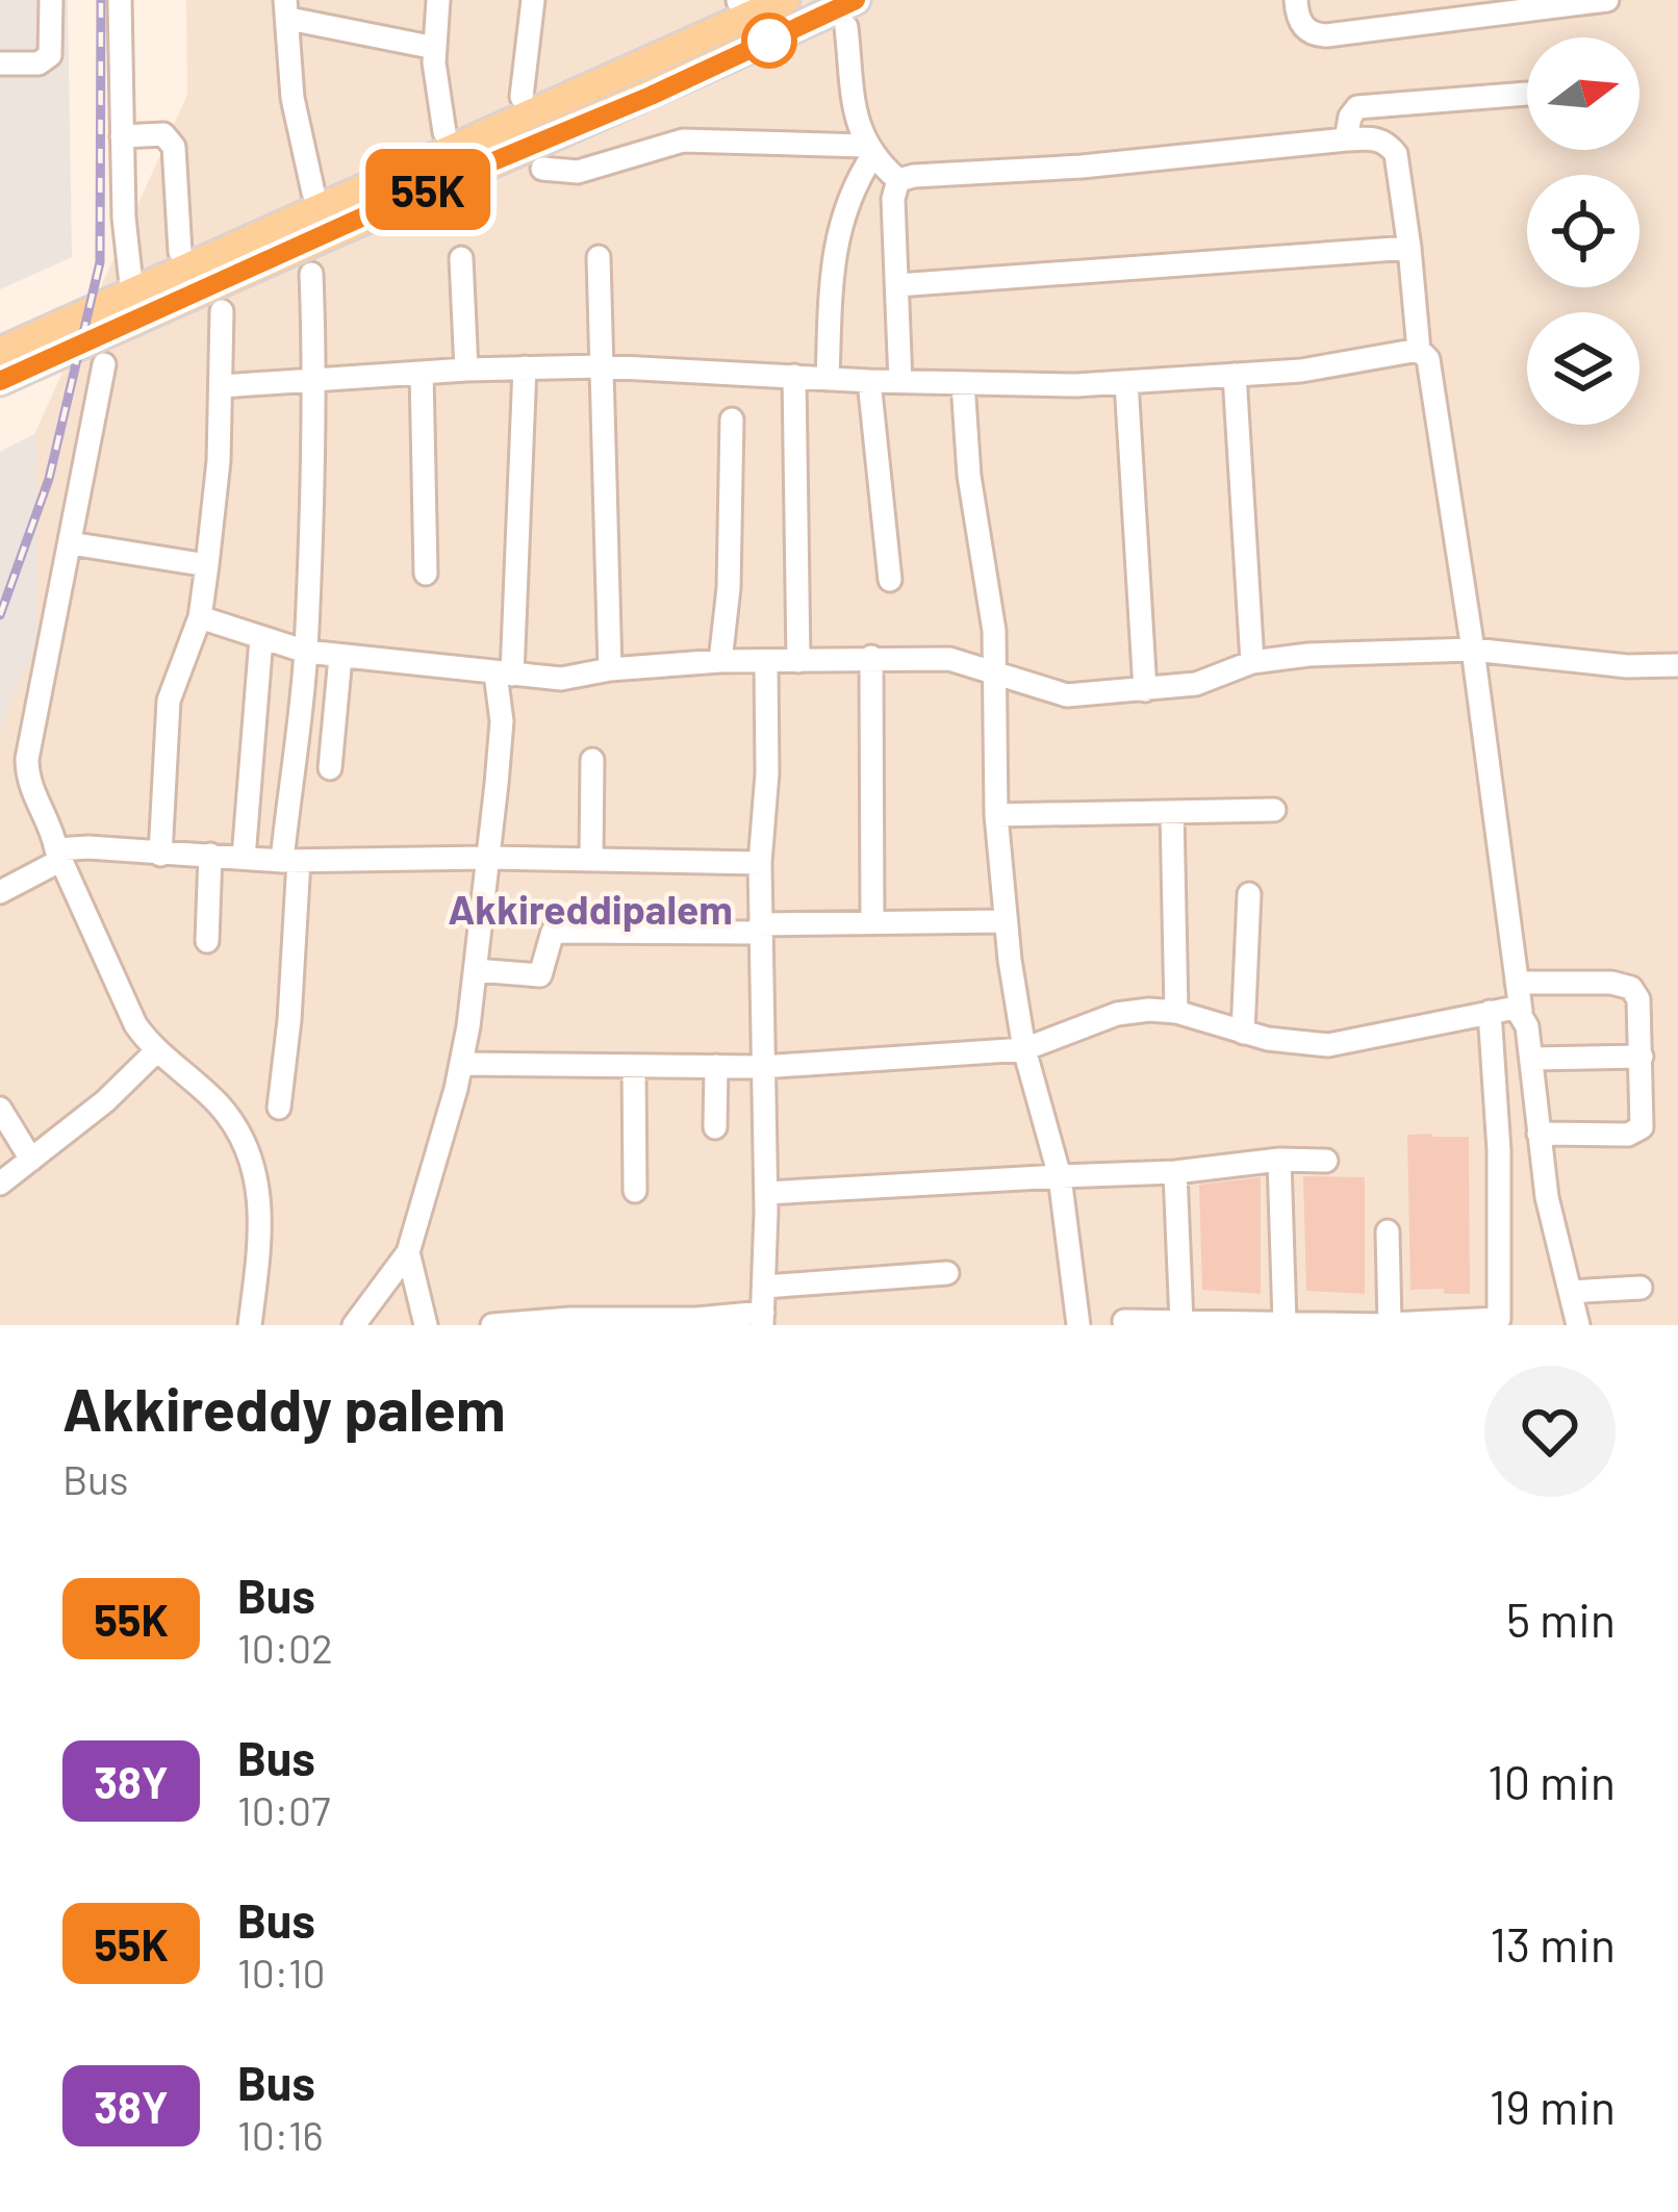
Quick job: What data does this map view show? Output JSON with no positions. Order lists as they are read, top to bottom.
{
  "districts": ["Akkireddipalem"],
  "lines": ["bus line 55K"],
  "north": "right",
  "page": {
    "on_map": "55K",
    "heading": ["Akkireddy palem", "Bus"],
    "list": [
      {
        "mark": "55K",
        "name": "Bus",
        "note": "10:02",
        "value": "5 min"
      },
      {
        "mark": "38Y",
        "name": "Bus",
        "note": "10:07",
        "value": "10 min"
      },
      {
        "mark": "55K",
        "name": "Bus",
        "note": "10:10",
        "value": "13 min"
      },
      {
        "mark": "38Y",
        "name": "Bus",
        "note": "10:16",
        "value": "19 min"
      }
    ]
  }
}
